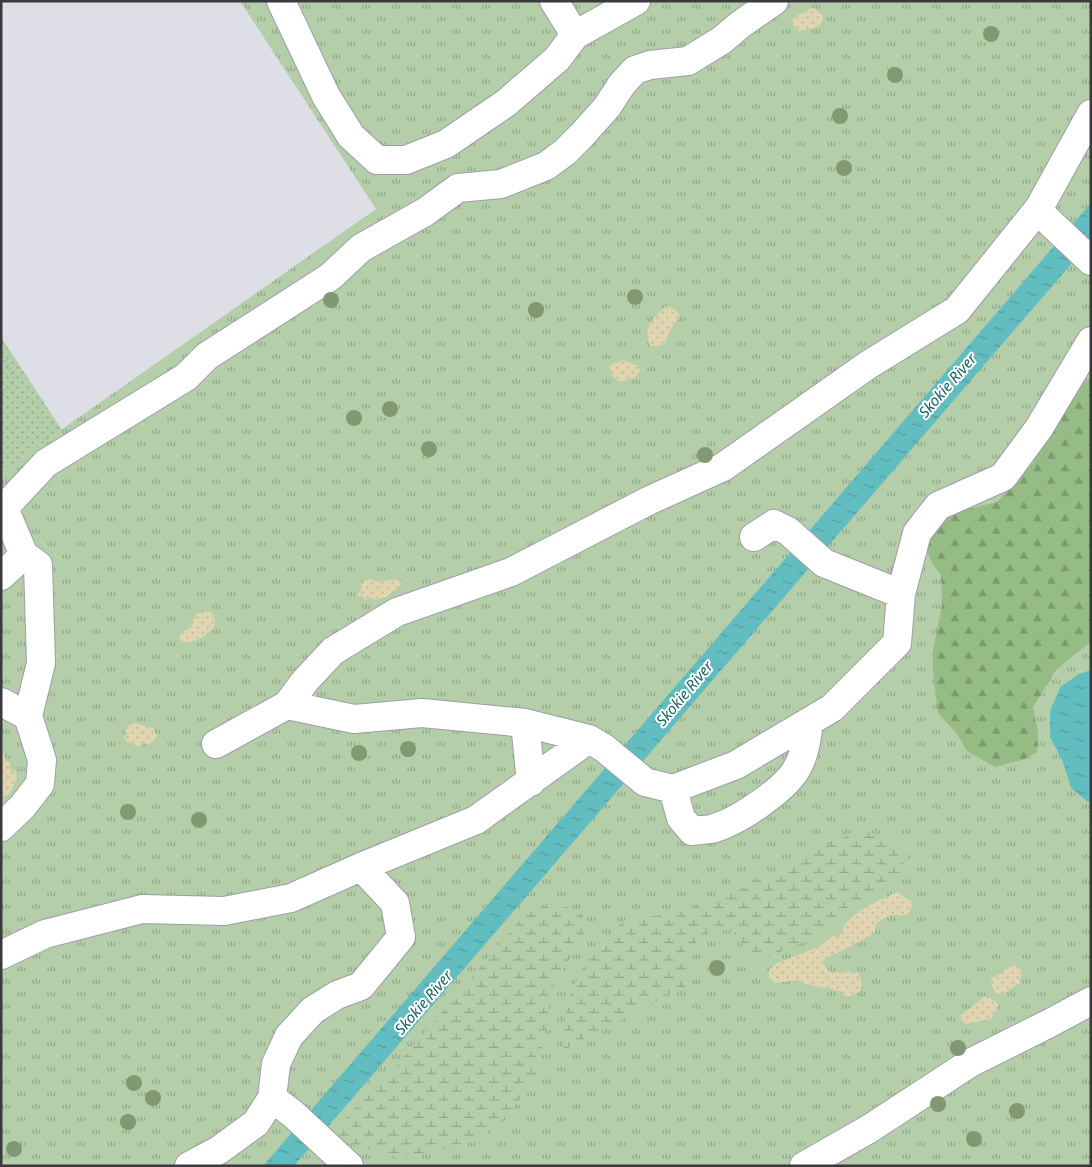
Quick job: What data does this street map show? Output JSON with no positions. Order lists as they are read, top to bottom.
{
  "water": ["Skokie River"]
}
